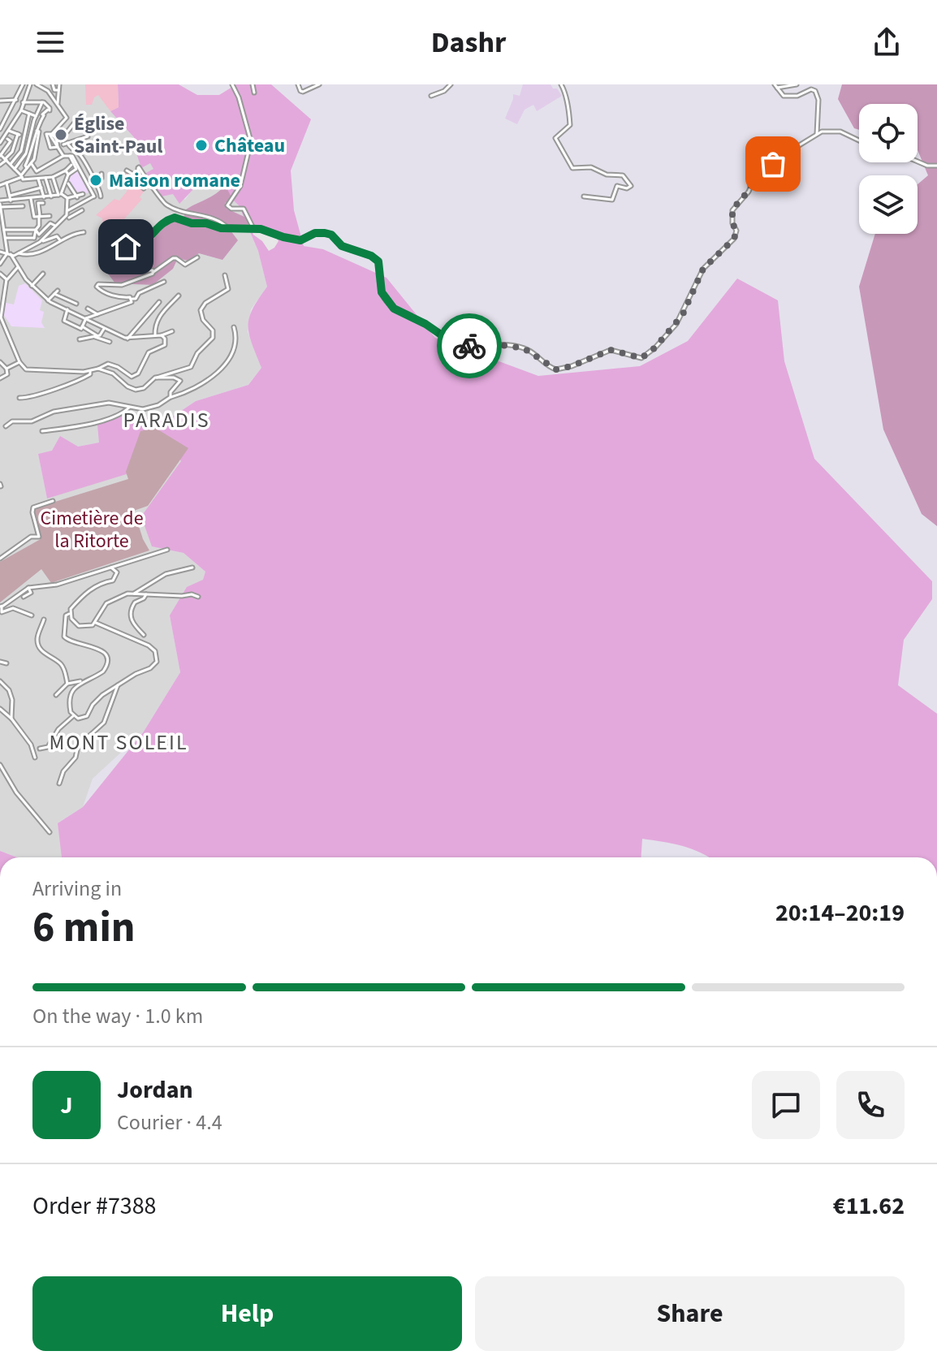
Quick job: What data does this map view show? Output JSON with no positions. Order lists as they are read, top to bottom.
{
  "districts": ["PARADIS", "MONT SOLEIL"],
  "parks": ["Cimetière de la Ritorte"],
  "places": ["Église Saint-Paul", "Château", "Maison romane"],
  "page": {
    "header": "Dashr",
    "heading": ["6 min", "Arriving in", "20:14–20:19"],
    "panel": [
      "Jordan",
      "Courier · 4.4",
      "Order #7388",
      "€11.62"
    ],
    "bar": "On the way · 1.0 km",
    "round": "J",
    "buttons": ["Help", "Share"]
  }
}
